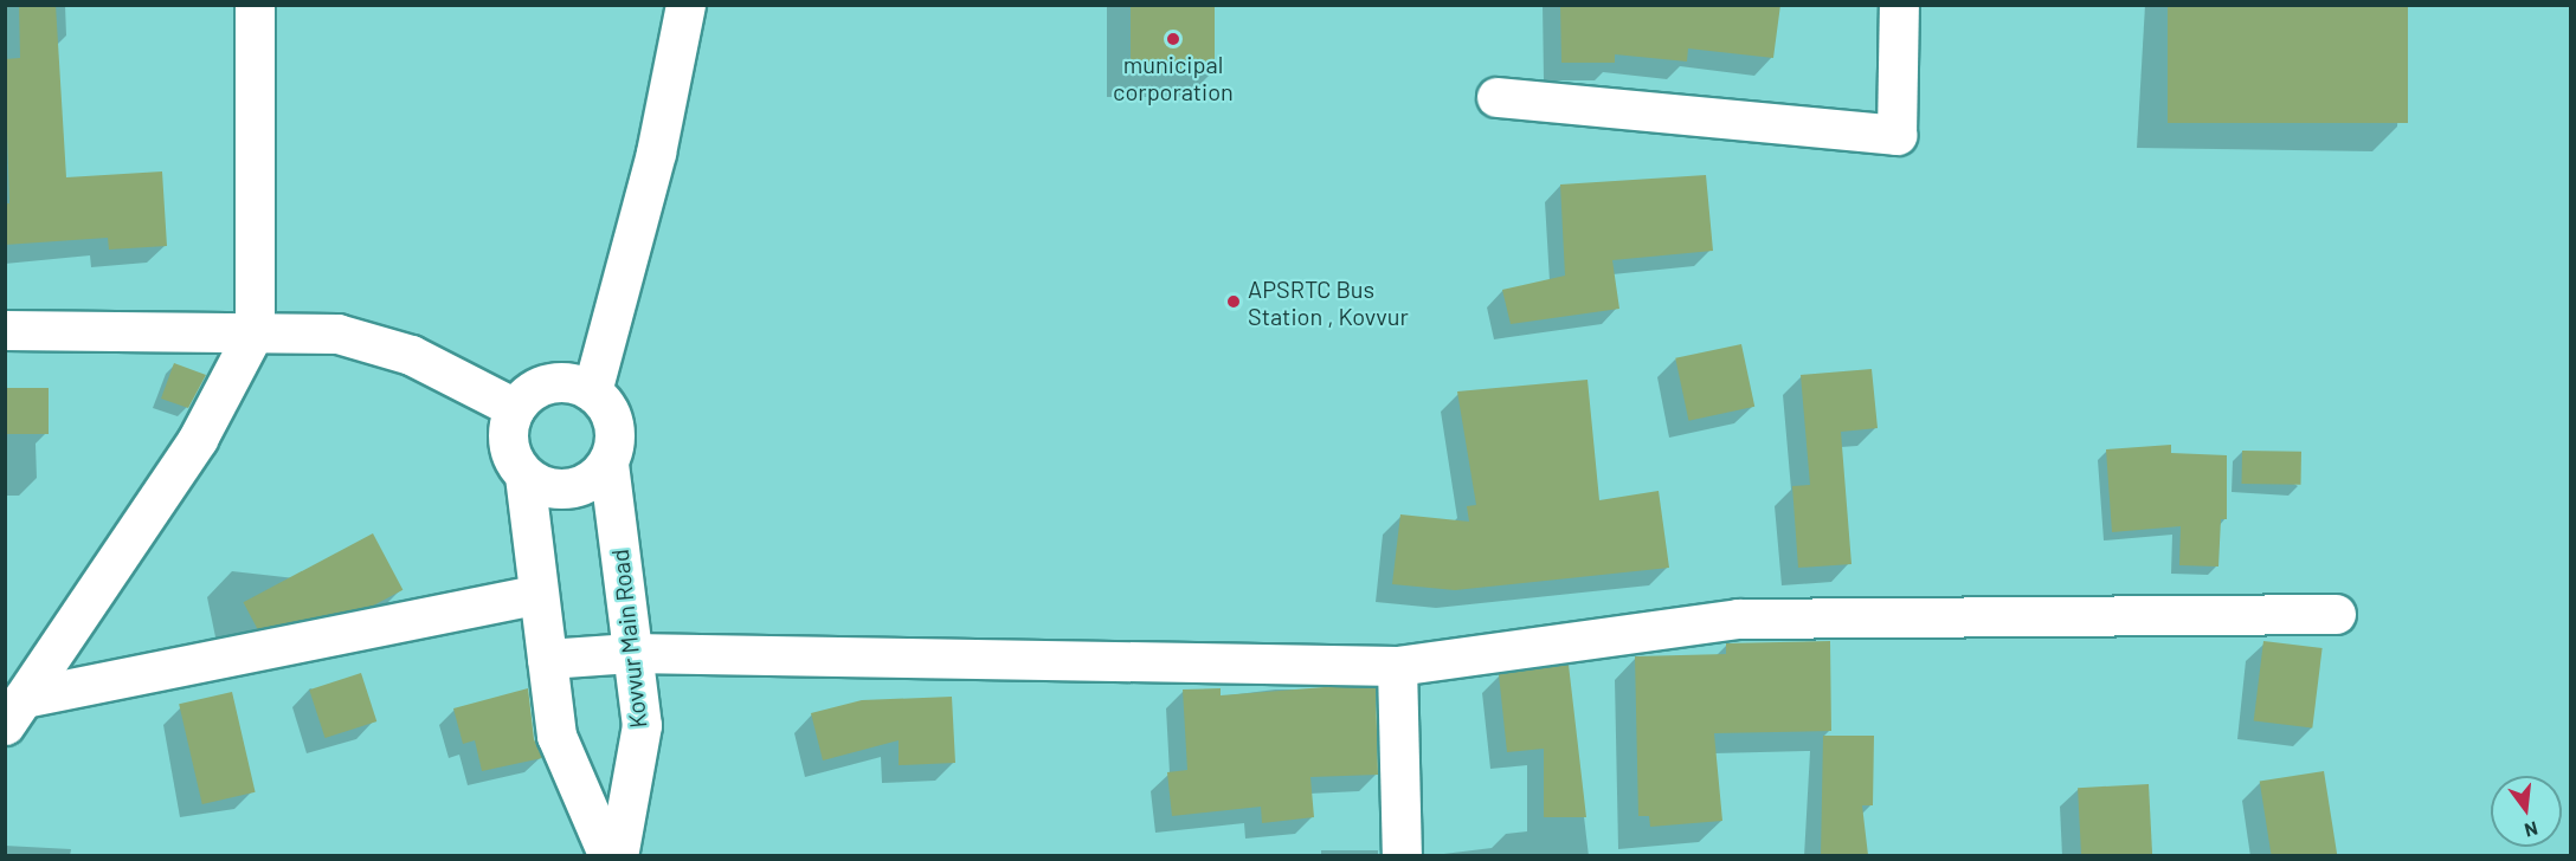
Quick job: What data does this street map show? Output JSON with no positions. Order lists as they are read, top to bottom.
{
  "streets": {
    "street": ["Kovvur Main Road"]
  },
  "places": ["municipal corporation", "APSRTC Bus Station , Kovvur"],
  "north": "bottom"
}
